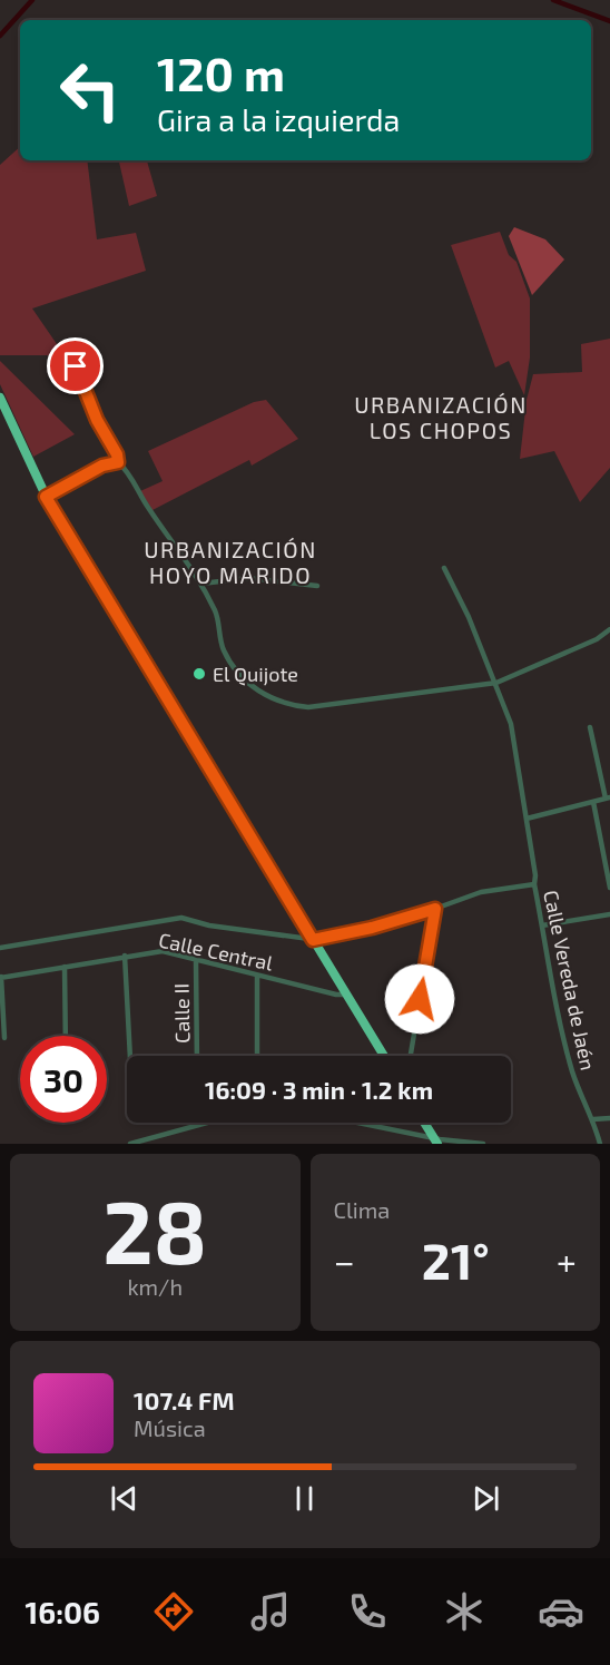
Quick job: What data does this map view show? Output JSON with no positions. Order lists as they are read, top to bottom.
{
  "streets": {
    "street": ["Calle Central", "Calle Vereda de Jaén", "Calle II"]
  },
  "crossings": [
    ["Calle Central", "Calle II"]
  ],
  "districts": ["URBANIZACIÓN LOS CHOPOS", "URBANIZACIÓN HOYO MARIDO"],
  "places": ["El Quijote"],
  "page": {
    "turn": ["120 m", "Gira a la izquierda"],
    "limit": "30",
    "trip": "16:09 · 3 min · 1.2 km",
    "tile": [
      ["28", "km/h"],
      "Clima"
    ],
    "heat": ["−", "21°", "+"],
    "song": ["107.4 FM", "Música"],
    "tabs": "16:06"
  }
}
